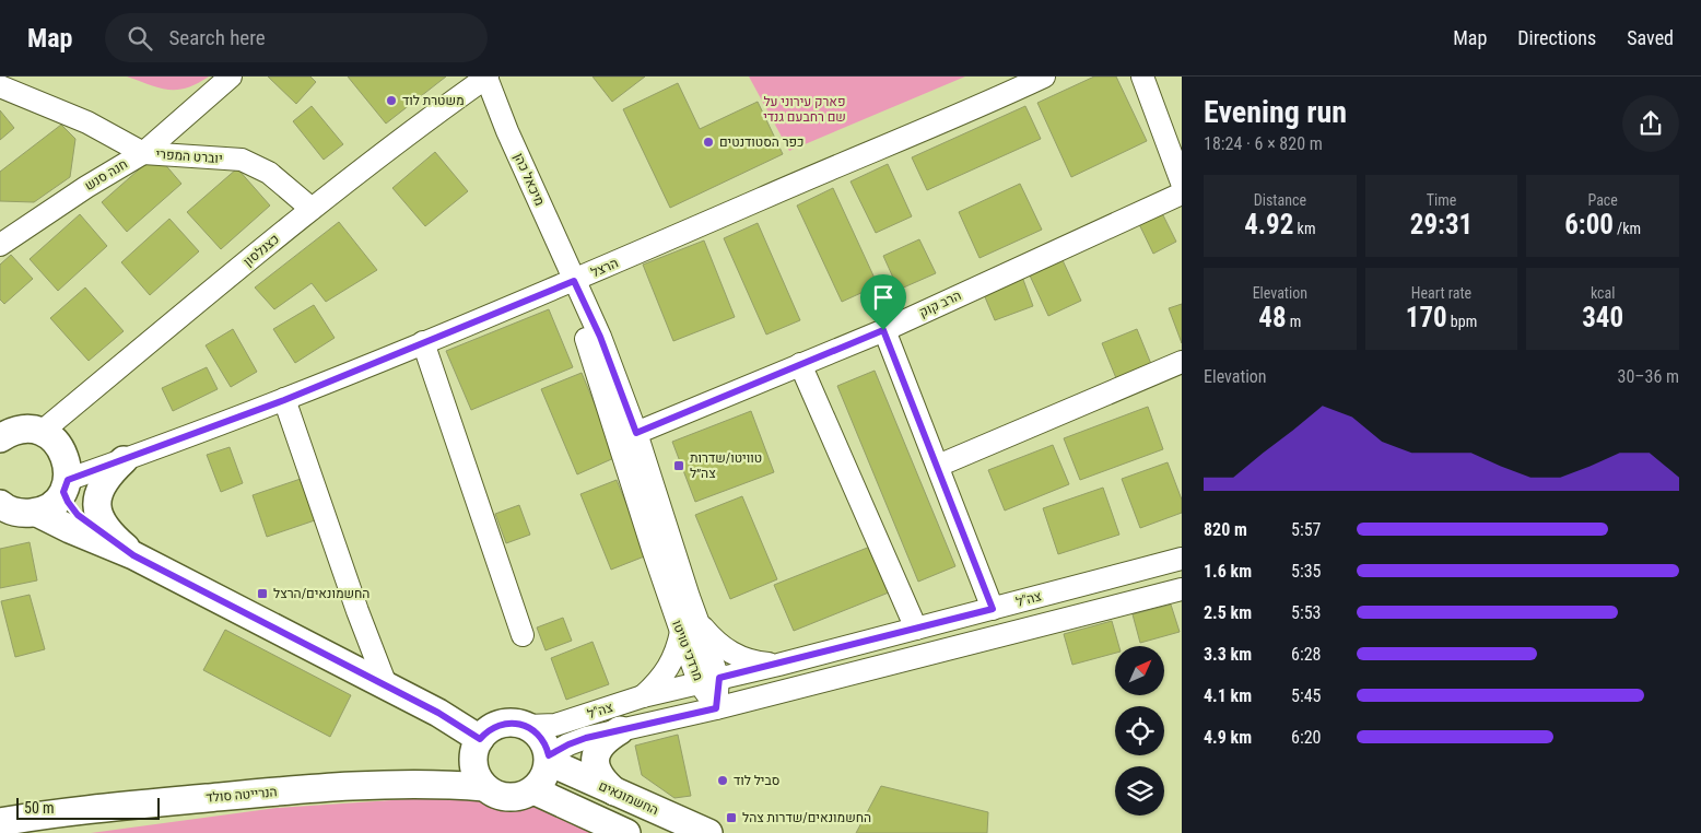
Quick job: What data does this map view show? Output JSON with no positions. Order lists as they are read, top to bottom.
{
  "streets": {
    "main road": ["הנרייטה סולד", "החשמונאים"],
    "street": [
      "יוברט המפרי",
      "חנה סנש",
      "מיכאל כהן",
      "כצנלסון",
      "הרצל",
      "הרב קוק",
      "צה\"ל",
      "מרדכי טויטו"
    ]
  },
  "crossings": [
    ["יוברט המפרי", "חנה סנש"],
    ["יוברט המפרי", "כצנלסון"],
    ["מיכאל כהן", "כצנלסון"],
    ["מיכאל כהן", "הרצל"],
    ["מיכאל כהן", "מרדכי טויטו"],
    ["הרצל", "מרדכי טויטו"],
    ["הרב קוק", "מרדכי טויטו"],
    ["צה\"ל", "מרדכי טויטו"],
    ["צה\"ל", "הנרייטה סולד"],
    ["צה\"ל", "החשמונאים"],
    ["הנרייטה סולד", "החשמונאים"]
  ],
  "parks": ["פארק עירוני על שם רחבעם גנדי"],
  "places": {
    "other": ["משטרת לוד", "כפר הסטודנטים", "סביל לוד"],
    "transit": ["טוויטו/שדרות צה״ל", "החשמונאים/הרצל", "החשמונאים/שדרות צהל"]
  },
  "scale_bar": "50 m",
  "north": "top right",
  "page": {
    "header": "Map",
    "search": "Search here",
    "nav": ["Map", "Directions", "Saved"],
    "heading": ["Evening run", "18:24 · 6 × 820 m"],
    "stats": [
      ["Distance", "4.92 km"],
      ["Time", "29:31"],
      ["Pace", "6:00 /km"],
      ["Elevation", "48 m"],
      ["Heart rate", "170 bpm"],
      ["kcal", "340"]
    ],
    "chart": ["Elevation", "30–36 m"],
    "list": [
      {
        "name": "820 m",
        "note": "5:57"
      },
      {
        "name": "1.6 km",
        "note": "5:35"
      },
      {
        "name": "2.5 km",
        "note": "5:53"
      },
      {
        "name": "3.3 km",
        "note": "6:28"
      },
      {
        "name": "4.1 km",
        "note": "5:45"
      },
      {
        "name": "4.9 km",
        "note": "6:20"
      }
    ],
    "scale": "50 m"
  }
}
